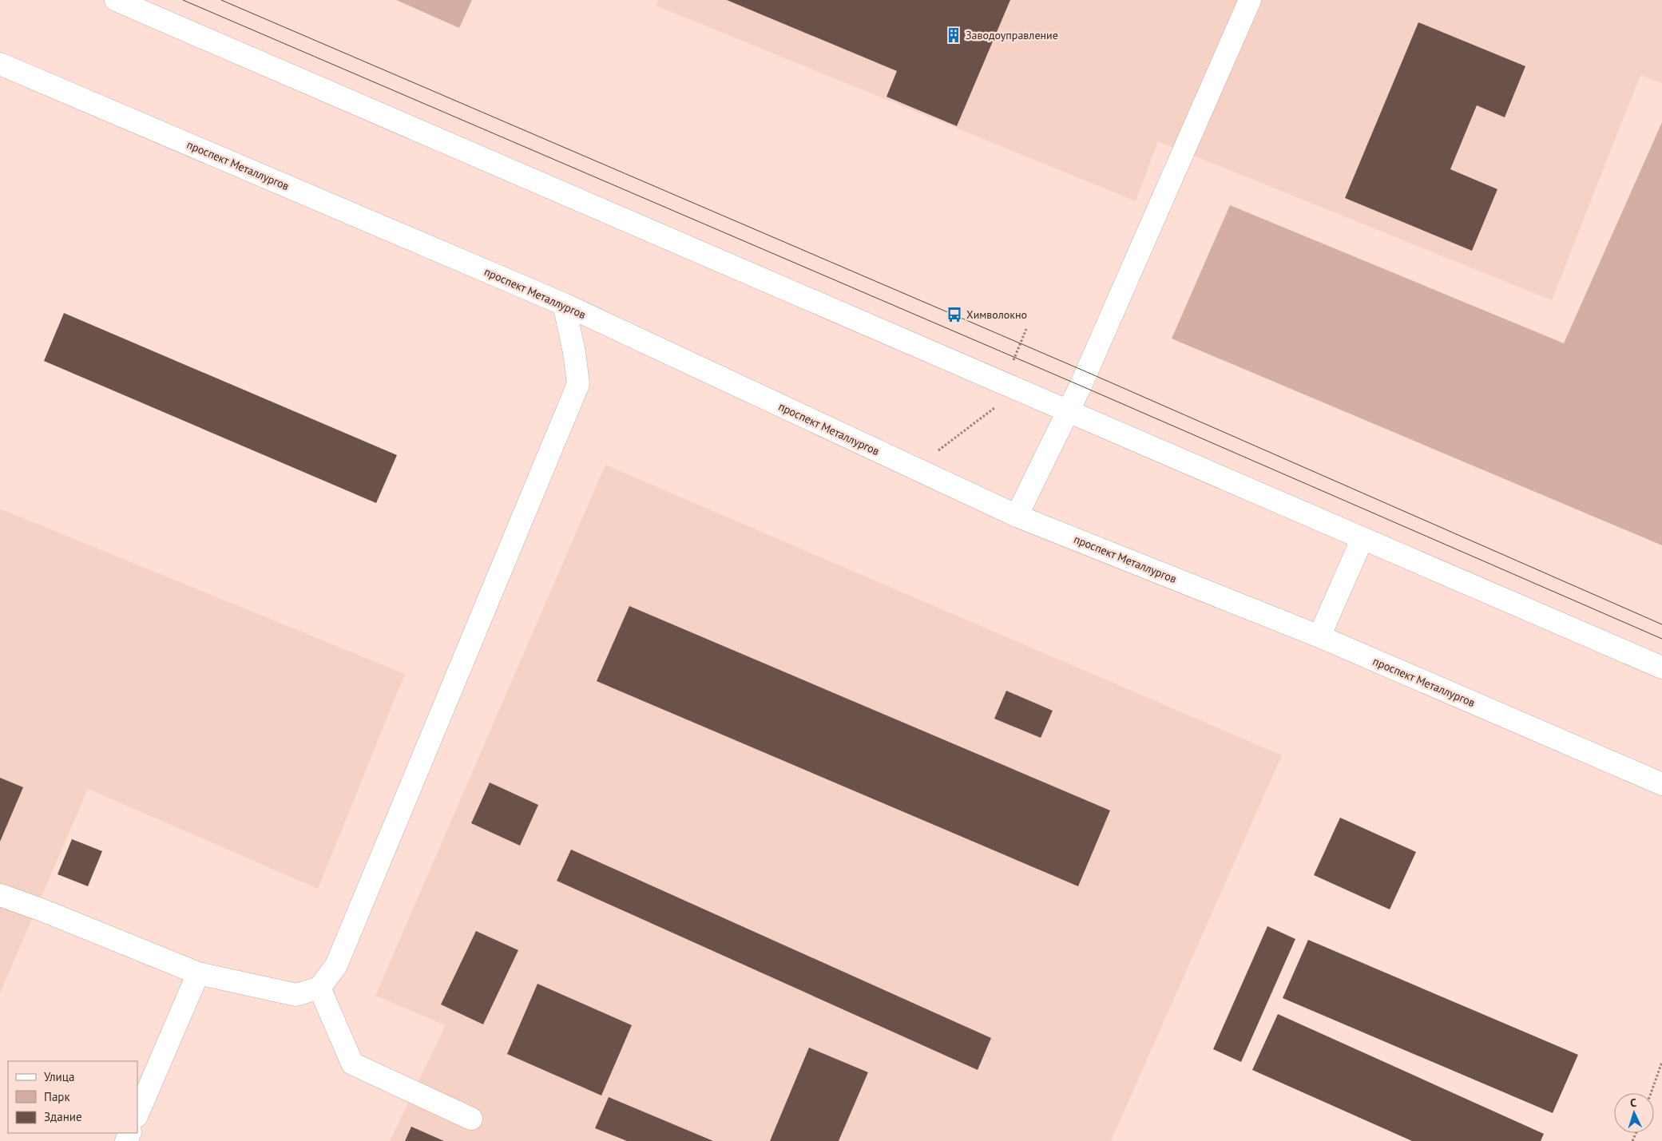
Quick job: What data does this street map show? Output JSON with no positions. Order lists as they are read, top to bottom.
{
  "streets": {
    "street": ["проспект Металлургов"]
  },
  "places": {
    "building": ["Заводоуправление"],
    "bus stop": ["Химволокно"]
  },
  "legend": ["Улица", "Парк", "Здание"],
  "north": "top"
}
